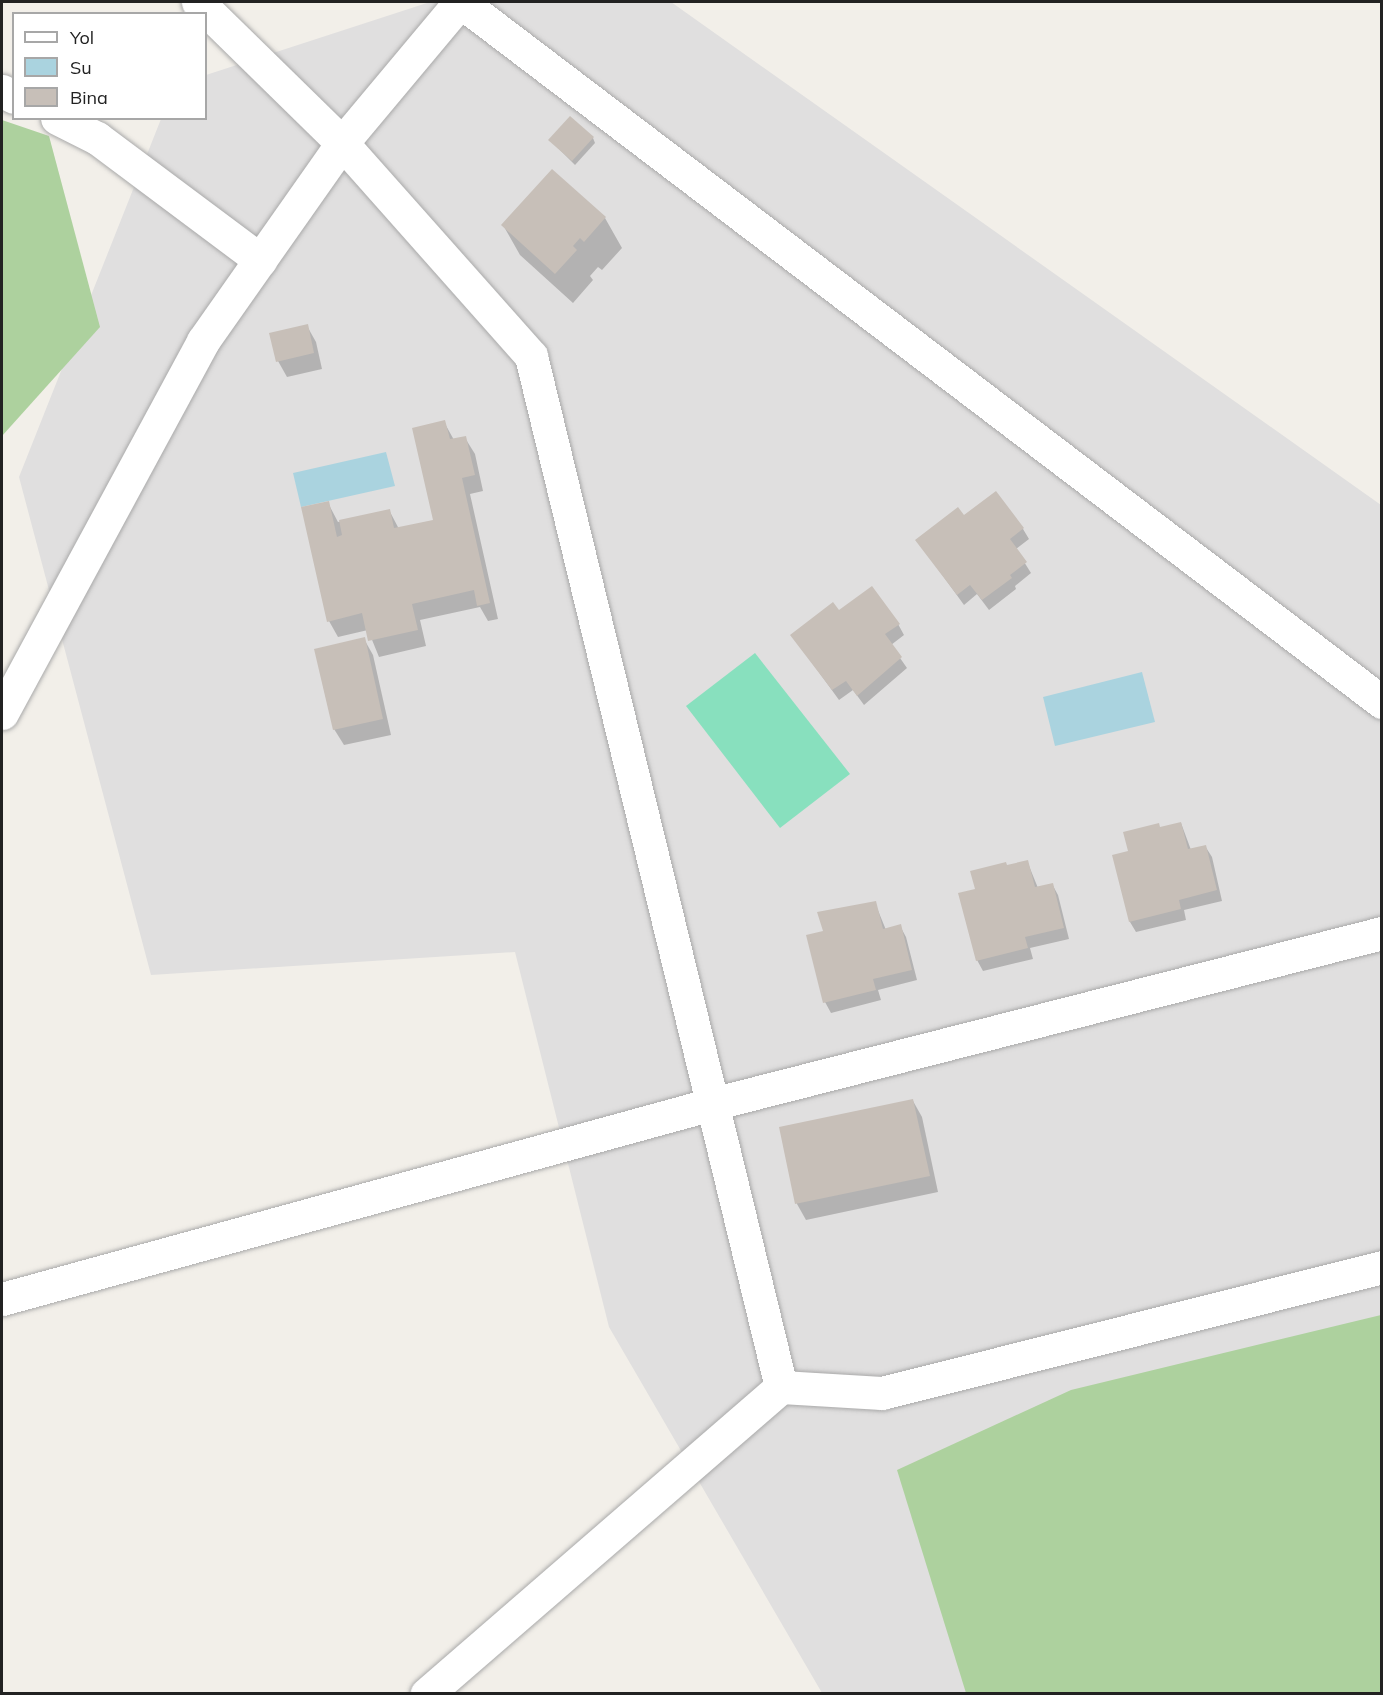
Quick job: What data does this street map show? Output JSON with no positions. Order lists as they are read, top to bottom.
{
  "legend": ["Yol", "Su", "Bina"]
}
